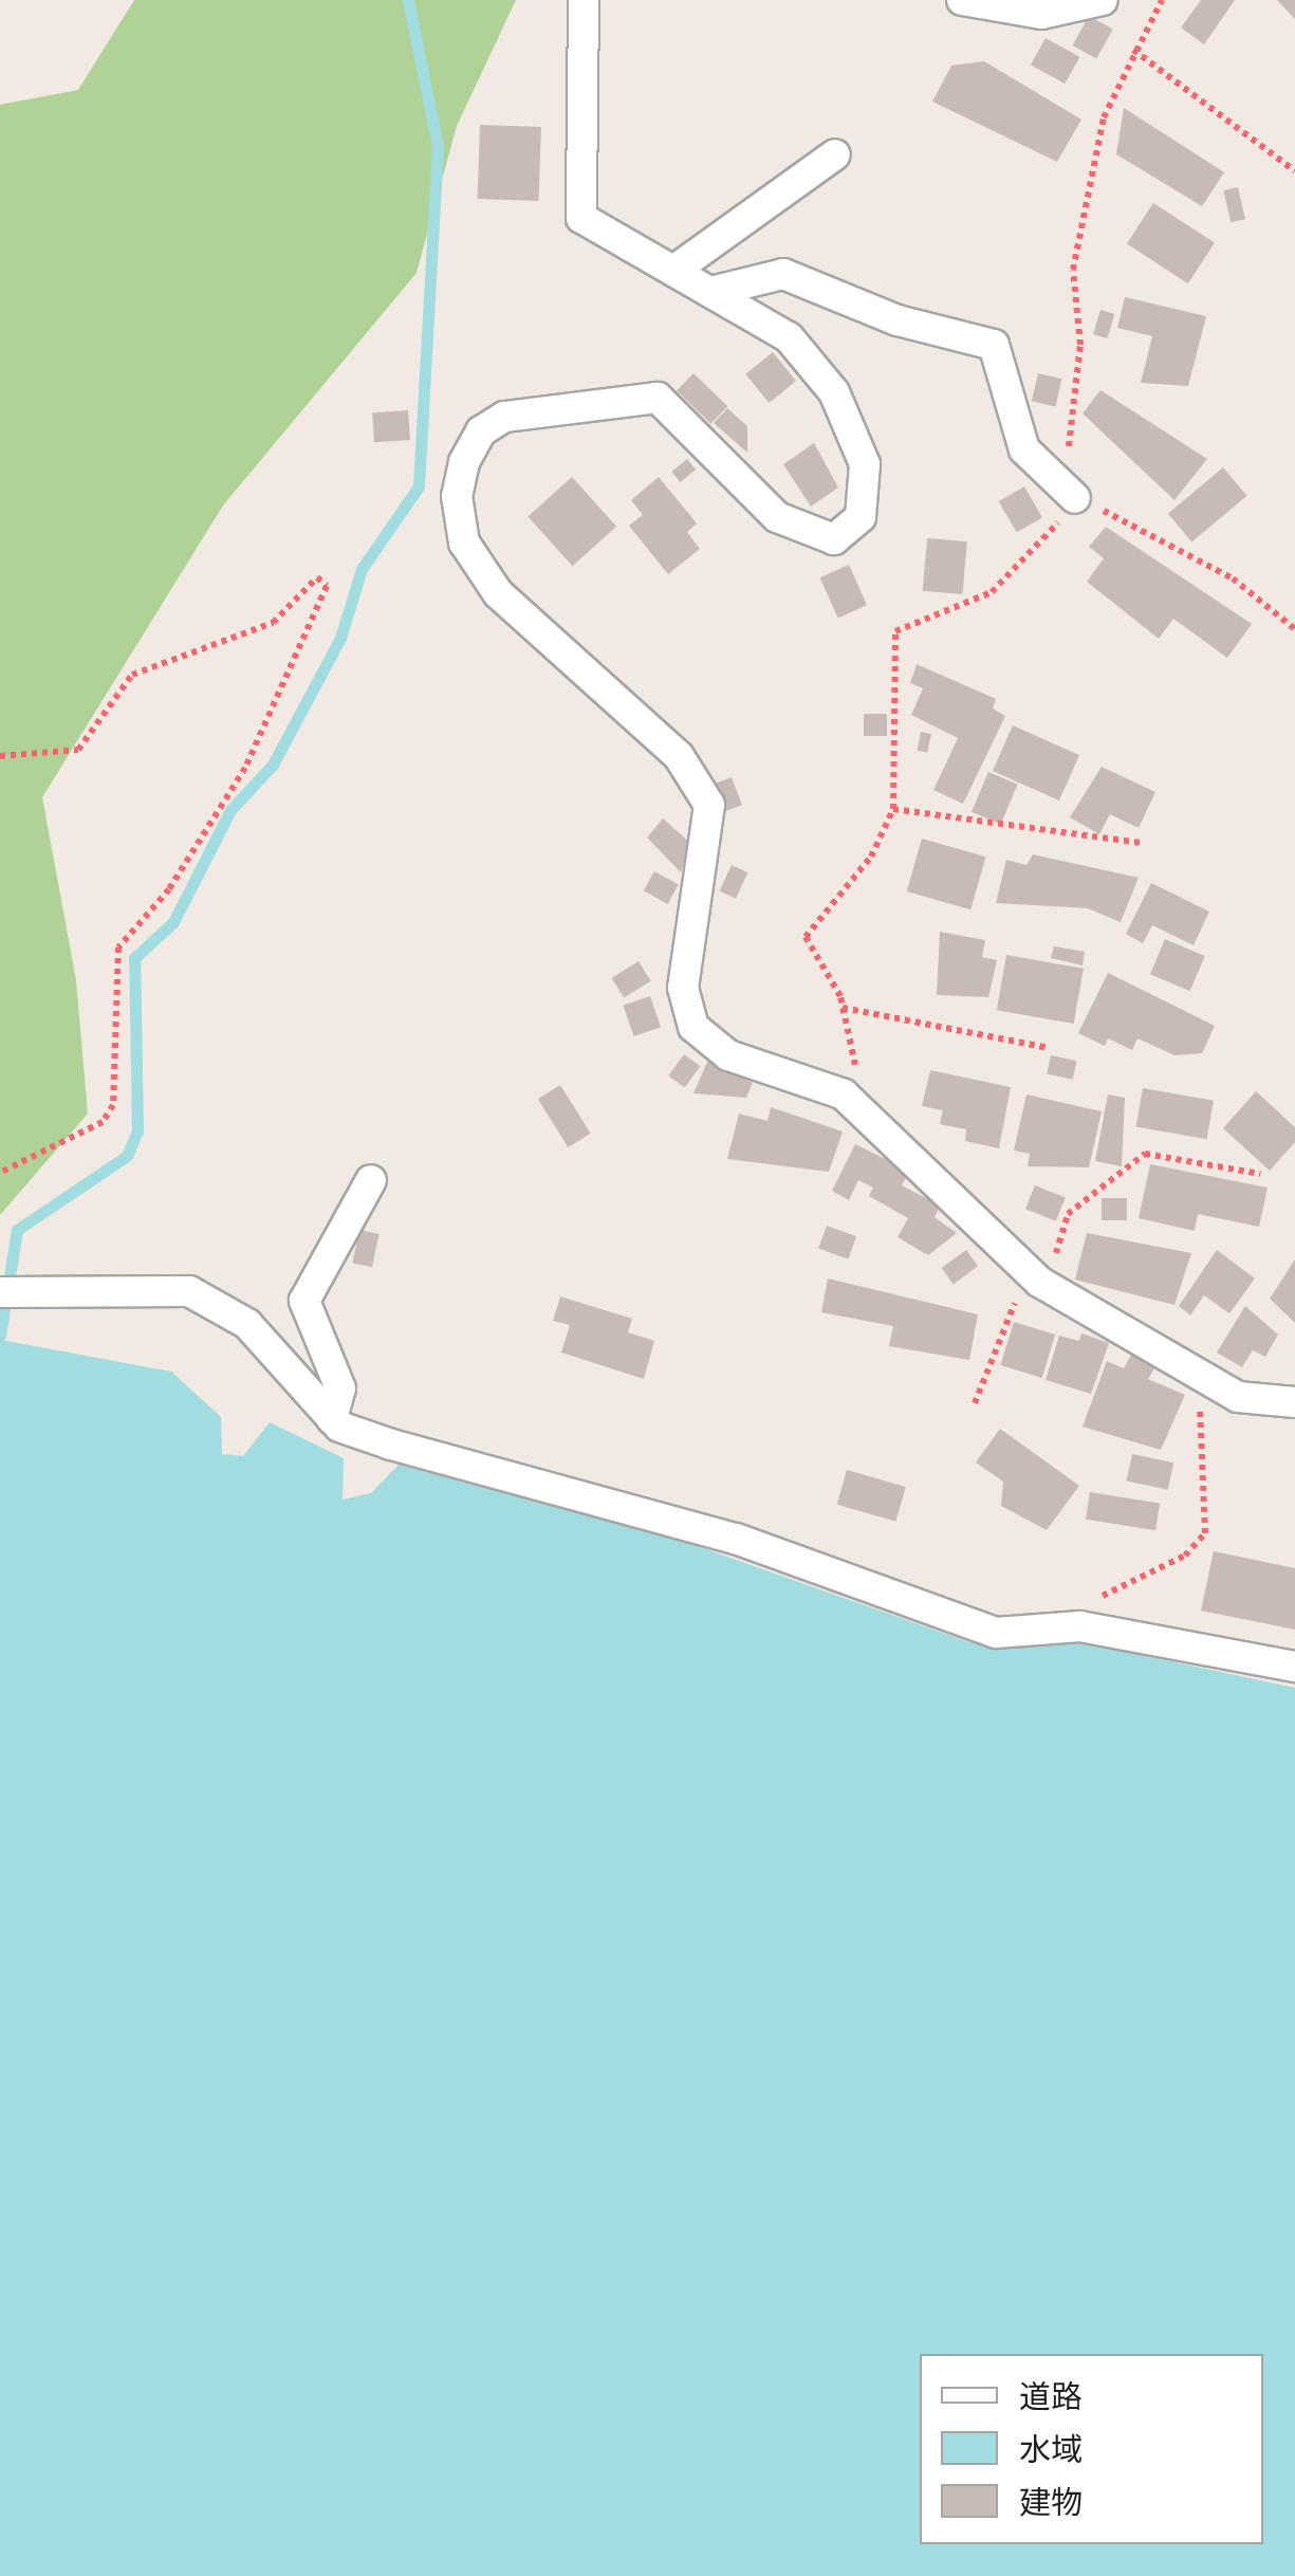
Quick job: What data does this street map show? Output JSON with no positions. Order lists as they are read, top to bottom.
{
  "legend": ["道路", "水域", "建物"]
}
